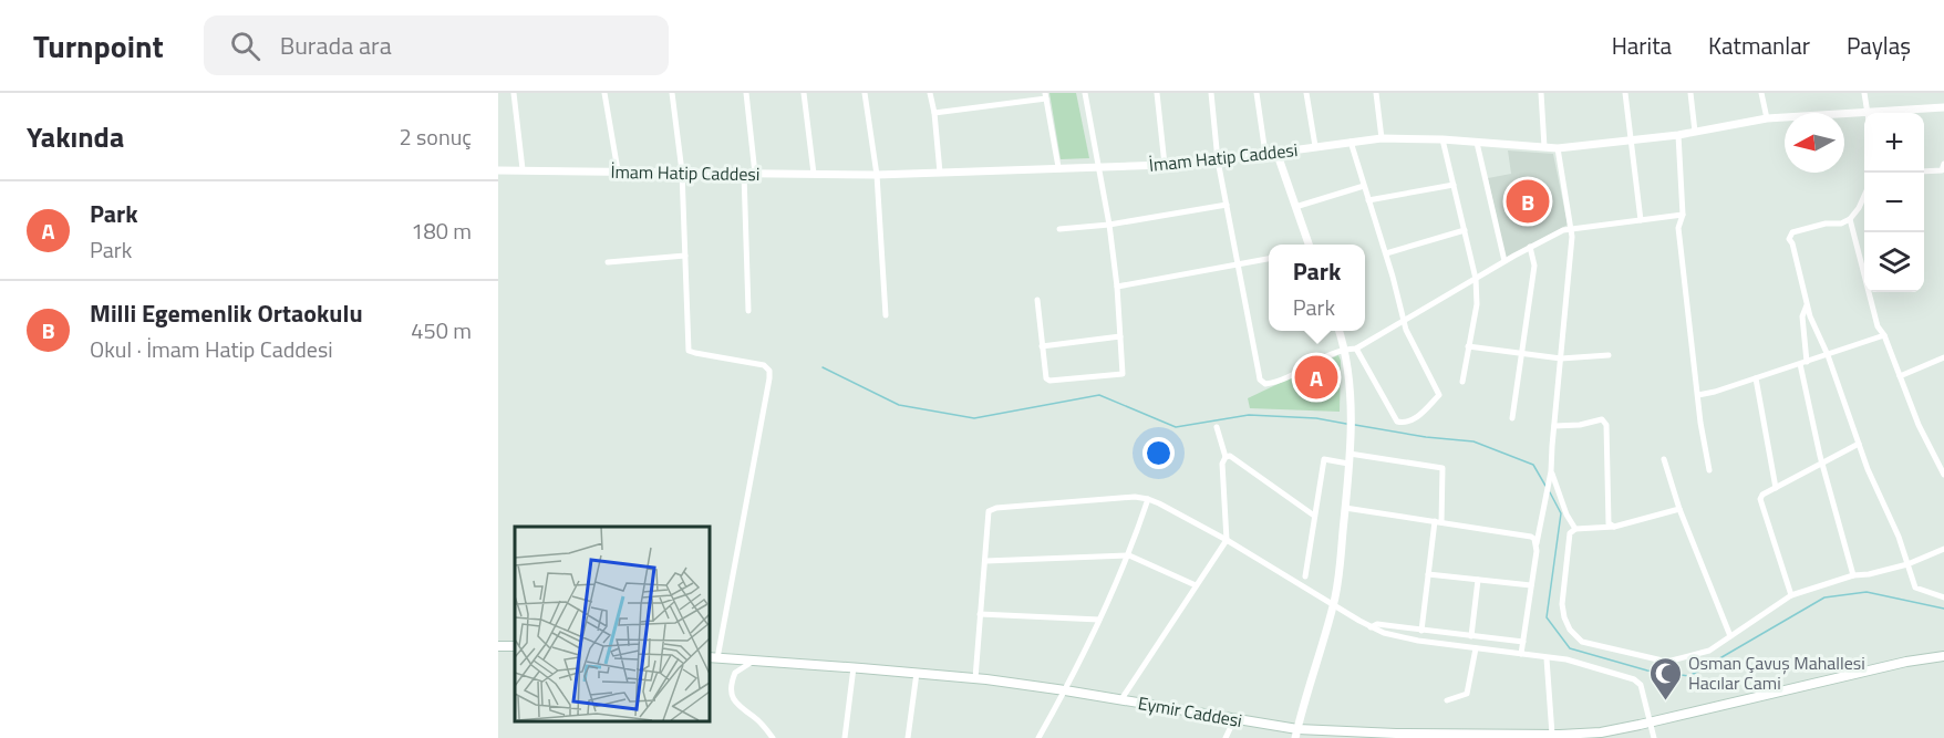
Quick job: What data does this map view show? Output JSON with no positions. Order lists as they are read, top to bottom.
{
  "streets": {
    "main road": ["Eymir Caddesi"],
    "street": ["İmam Hatip Caddesi"]
  },
  "places": {
    "mosque": ["Osman Çavuş Mahallesi Hacılar Cami"]
  },
  "north": "left",
  "page": {
    "header": "Turnpoint",
    "search": "Burada ara",
    "nav": ["Harita", "Katmanlar", "Paylaş"],
    "heading": ["Yakında", "2 sonuç"],
    "map_buttons": ["+", "−"],
    "pins": ["B", "A"],
    "list": [
      {
        "mark": "A",
        "name": "Park",
        "note": "Park",
        "value": "180 m"
      },
      {
        "mark": "B",
        "name": "Milli Egemenlik Ortaokulu",
        "note": "Okul · İmam Hatip Caddesi",
        "value": "450 m"
      }
    ],
    "popup": ["Park", "Park"]
  }
}
